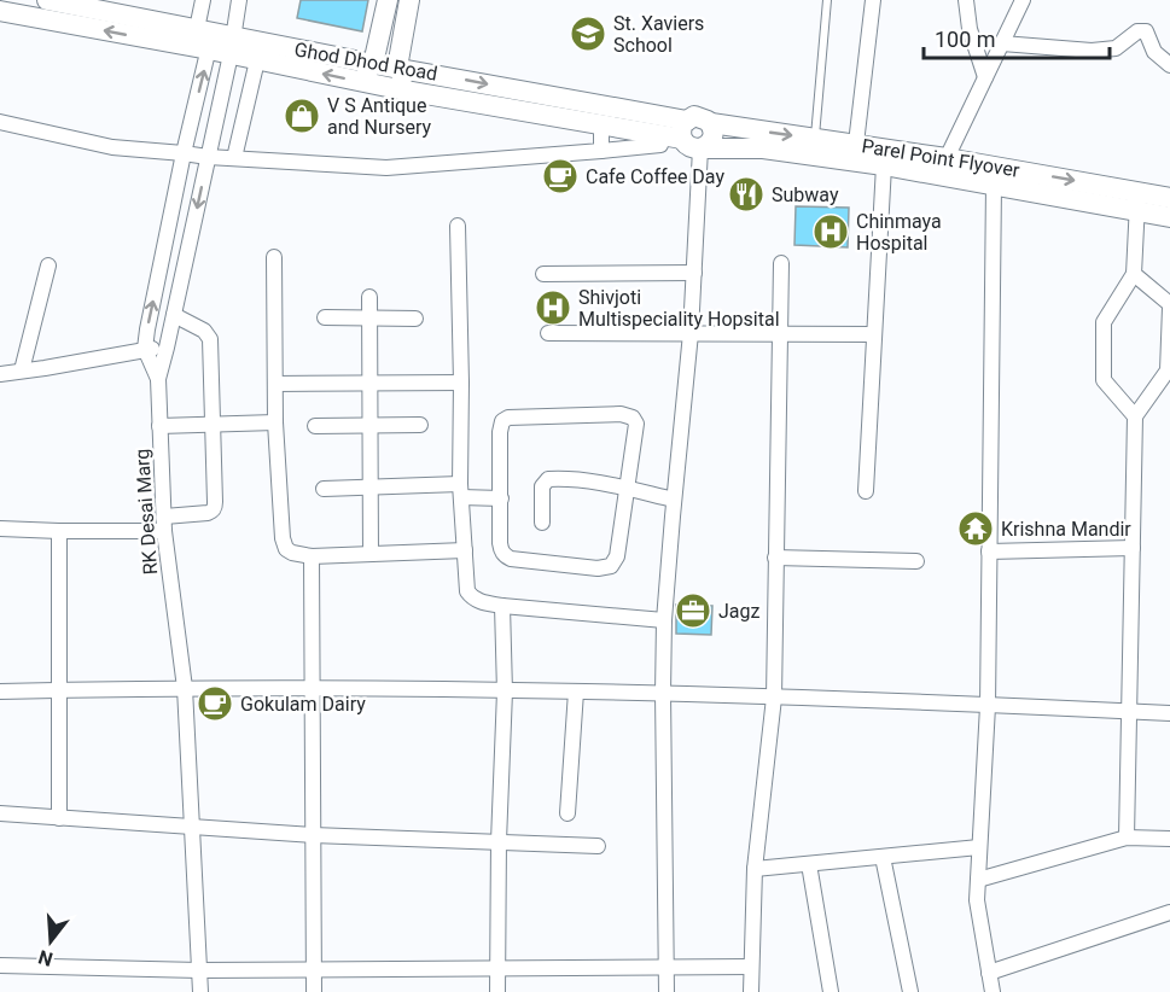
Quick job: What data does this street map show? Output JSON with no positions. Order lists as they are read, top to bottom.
{
  "streets": {
    "main road": ["Ghod Dhod Road", "Parel Point Flyover"],
    "street": ["RK Desai Marg"]
  },
  "crossings": [
    ["Ghod Dhod Road", "Parel Point Flyover"],
    ["Ghod Dhod Road", "RK Desai Marg"]
  ],
  "places": {
    "school or university": ["St. Xaviers School"],
    "shop": ["V S Antique and Nursery"],
    "cafe": ["Cafe Coffee Day", "Gokulam Dairy"],
    "restaurant": ["Subway"],
    "hospital": ["Chinmaya Hospital", "Shivjoti Multispeciality Hopsital"],
    "temple": ["Krishna Mandir"],
    "office": ["Jagz"]
  },
  "scale_bar": "100 m",
  "north": "bottom"
}
